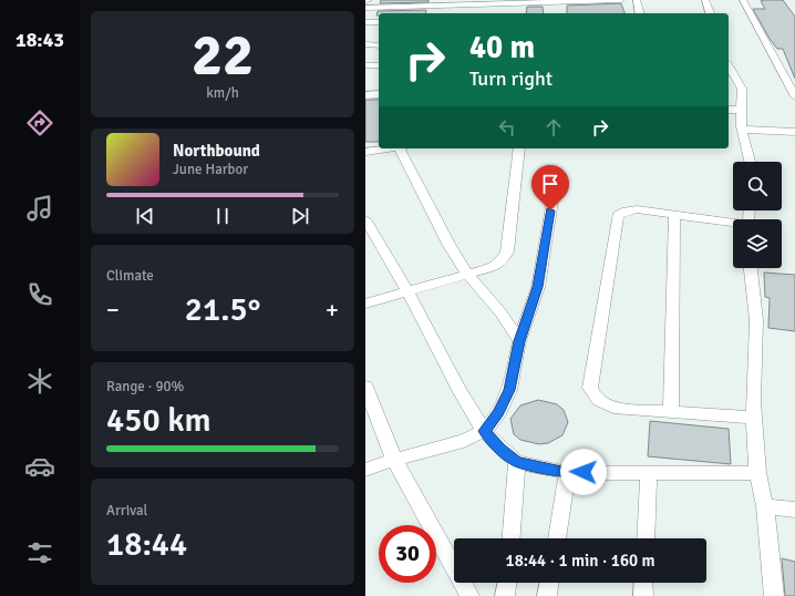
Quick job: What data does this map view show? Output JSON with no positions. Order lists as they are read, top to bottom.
{
  "page": {
    "tabs": "18:43",
    "tile": [
      ["22", "km/h"],
      "Climate",
      ["Range · 90%", "450 km"],
      ["Arrival", "18:44"]
    ],
    "turn": ["40 m", "Turn right"],
    "song": ["Northbound", "June Harbor"],
    "heat": ["−", "21.5°", "+"],
    "limit": "30",
    "trip": "18:44 · 1 min · 160 m"
  }
}
